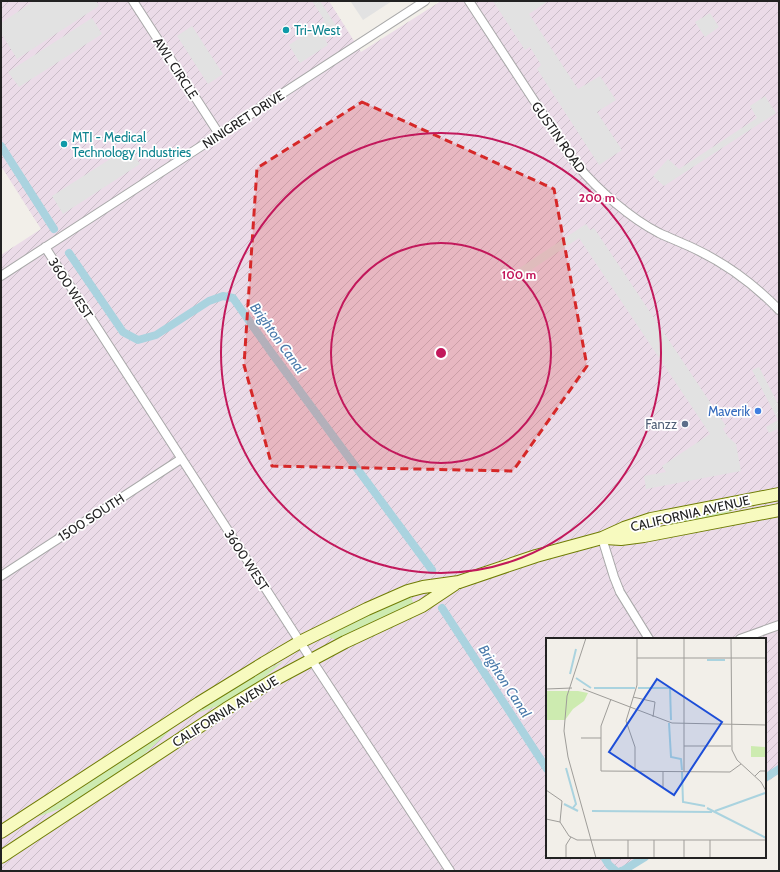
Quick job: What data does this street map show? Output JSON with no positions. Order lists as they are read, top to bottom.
{
  "streets": {
    "main road": ["CALIFORNIA AVENUE"],
    "street": [
      "AWL CIRCLE",
      "NINIGRET DRIVE",
      "GUSTIN ROAD",
      "3600 WEST",
      "1500 SOUTH"
    ]
  },
  "crossings": [
    ["AWL CIRCLE", "NINIGRET DRIVE"],
    ["NINIGRET DRIVE", "3600 WEST"],
    ["3600 WEST", "CALIFORNIA AVENUE"],
    ["3600 WEST", "1500 SOUTH"]
  ],
  "water": ["Brighton Canal"],
  "places": [
    "Tri-West",
    "MTI - Medical Technology Industries",
    "Maverik",
    "Fanzz"
  ],
  "rings": ["200 m", "100 m"]
}
